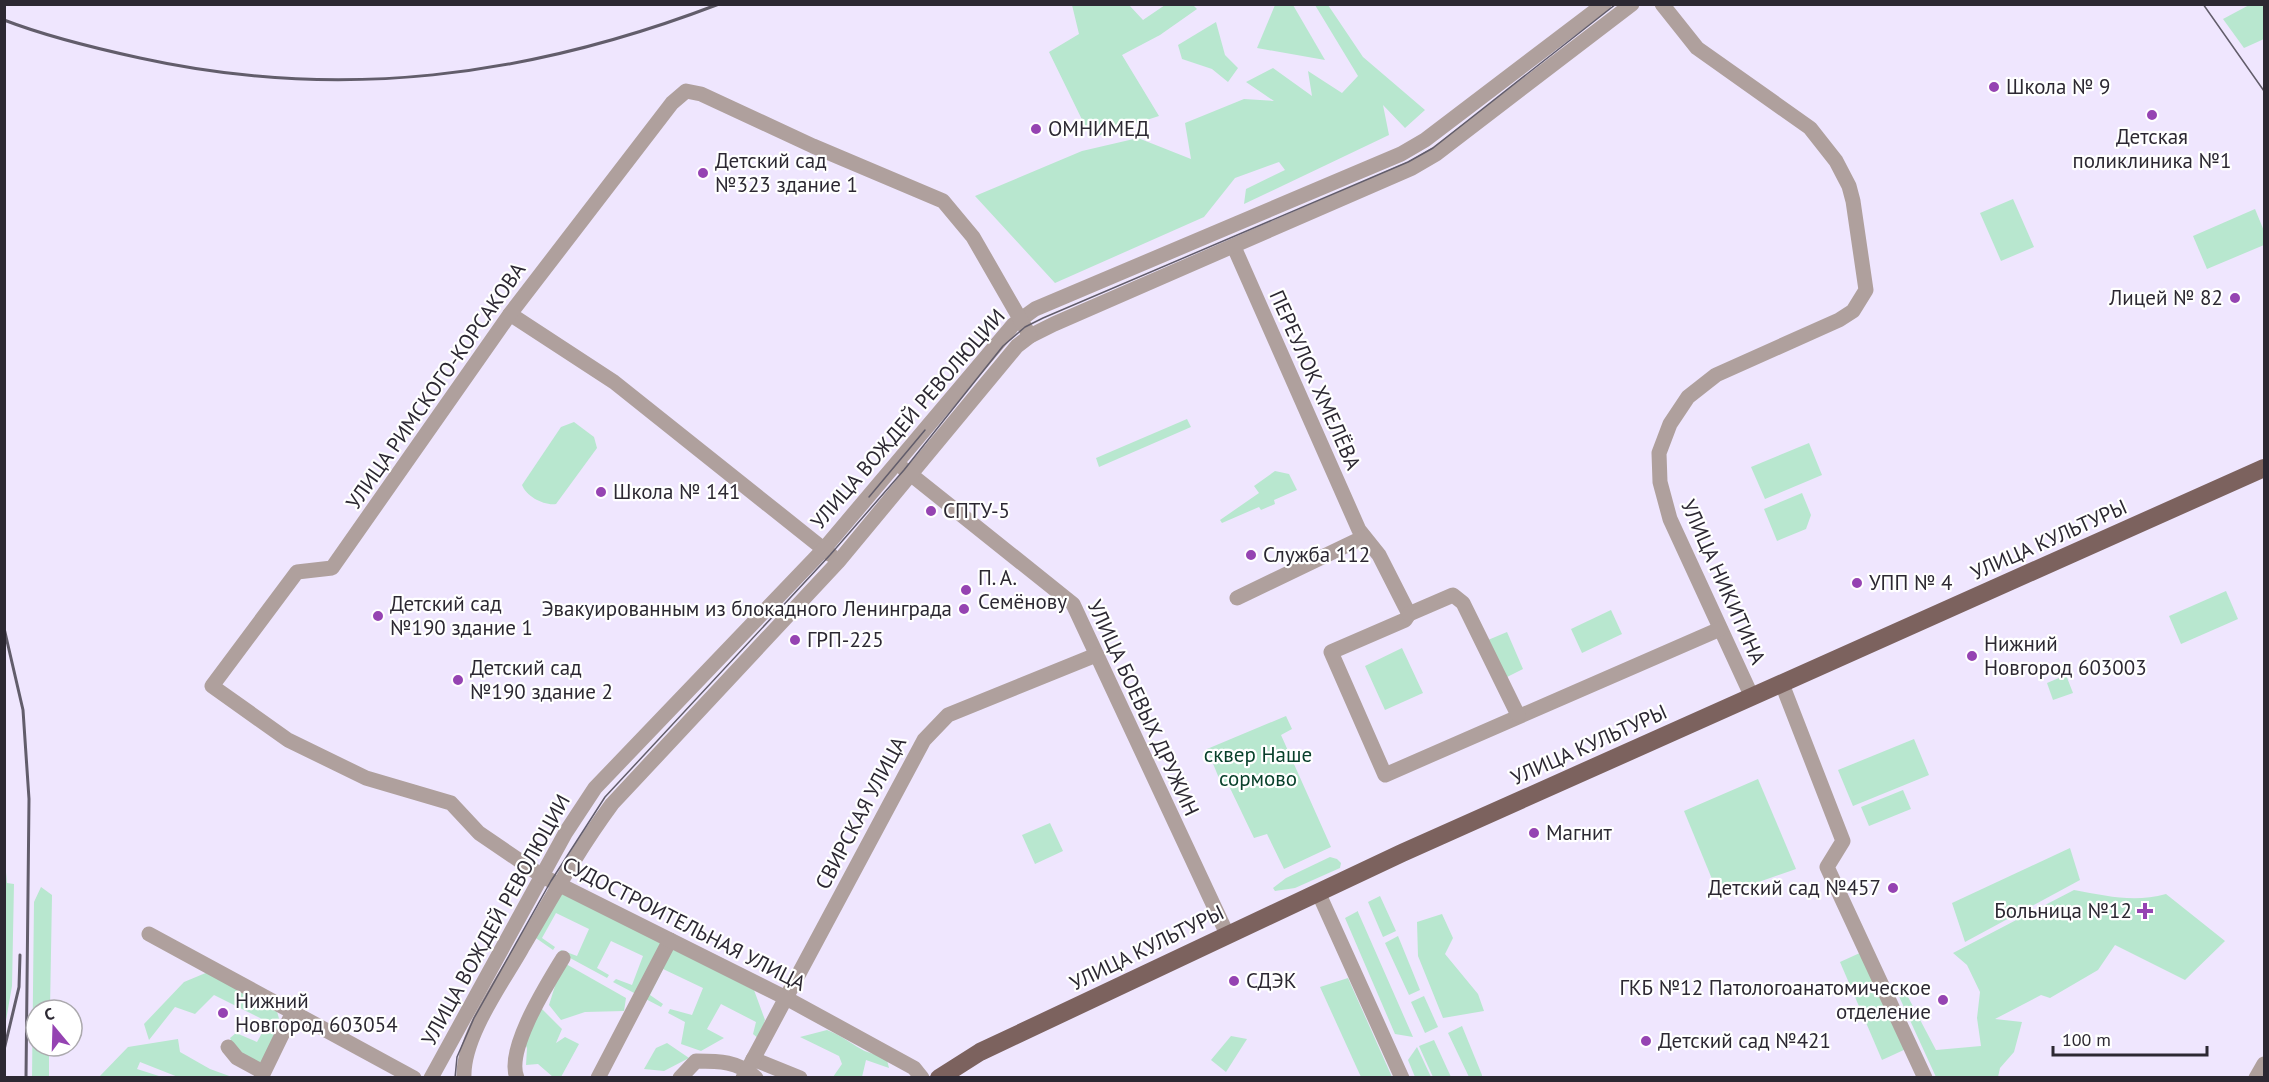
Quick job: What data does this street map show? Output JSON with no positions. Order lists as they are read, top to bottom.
{
  "streets": {
    "main road": ["УЛИЦА КУЛЬТУРЫ"],
    "street": [
      "ПЕРЕУЛОК ХМЕЛЁВА",
      "УЛИЦА РИМСКОГО-КОРСАКОВА",
      "УЛИЦА ВОЖДЕЙ РЕВОЛЮЦИИ",
      "УЛИЦА НИКИТИНА",
      "УЛИЦА БОЕВЫХ ДРУЖИН",
      "СВИРСКАЯ УЛИЦА",
      "СУДОСТРОИТЕЛЬНАЯ УЛИЦА"
    ]
  },
  "crossings": [
    ["ПЕРЕУЛОК ХМЕЛЁВА", "УЛИЦА ВОЖДЕЙ РЕВОЛЮЦИИ"],
    ["УЛИЦА РИМСКОГО-КОРСАКОВА", "УЛИЦА ВОЖДЕЙ РЕВОЛЮЦИИ"],
    ["УЛИЦА РИМСКОГО-КОРСАКОВА", "СУДОСТРОИТЕЛЬНАЯ УЛИЦА"],
    ["УЛИЦА ВОЖДЕЙ РЕВОЛЮЦИИ", "УЛИЦА БОЕВЫХ ДРУЖИН"],
    ["УЛИЦА ВОЖДЕЙ РЕВОЛЮЦИИ", "СУДОСТРОИТЕЛЬНАЯ УЛИЦА"],
    ["УЛИЦА КУЛЬТУРЫ", "УЛИЦА НИКИТИНА"],
    ["УЛИЦА КУЛЬТУРЫ", "УЛИЦА БОЕВЫХ ДРУЖИН"],
    ["УЛИЦА БОЕВЫХ ДРУЖИН", "СВИРСКАЯ УЛИЦА"],
    ["СВИРСКАЯ УЛИЦА", "СУДОСТРОИТЕЛЬНАЯ УЛИЦА"]
  ],
  "parks": ["сквер Наше сормово"],
  "places": {
    "other": [
      "Школа № 9",
      "Детская поликлиника №1",
      "ОМНИМЕД",
      "Детский сад №323 здание 1",
      "Лицей № 82",
      "Школа № 141",
      "СПТУ-5",
      "Служба 112",
      "УПП № 4",
      "П. А. Семёнову",
      "Эвакуированным из блокадного Ленинграда",
      "Детский сад №190 здание 1",
      "ГРП-225",
      "Нижний Новгород 603003",
      "Детский сад №190 здание 2",
      "Магнит",
      "Детский сад №457",
      "СДЭК",
      "ГКБ №12 Патологоанатомическое отделение",
      "Нижний Новгород 603054",
      "Детский сад №421"
    ],
    "health": ["Больница №12"]
  },
  "scale_bar": "100 m",
  "north": "top"
}
